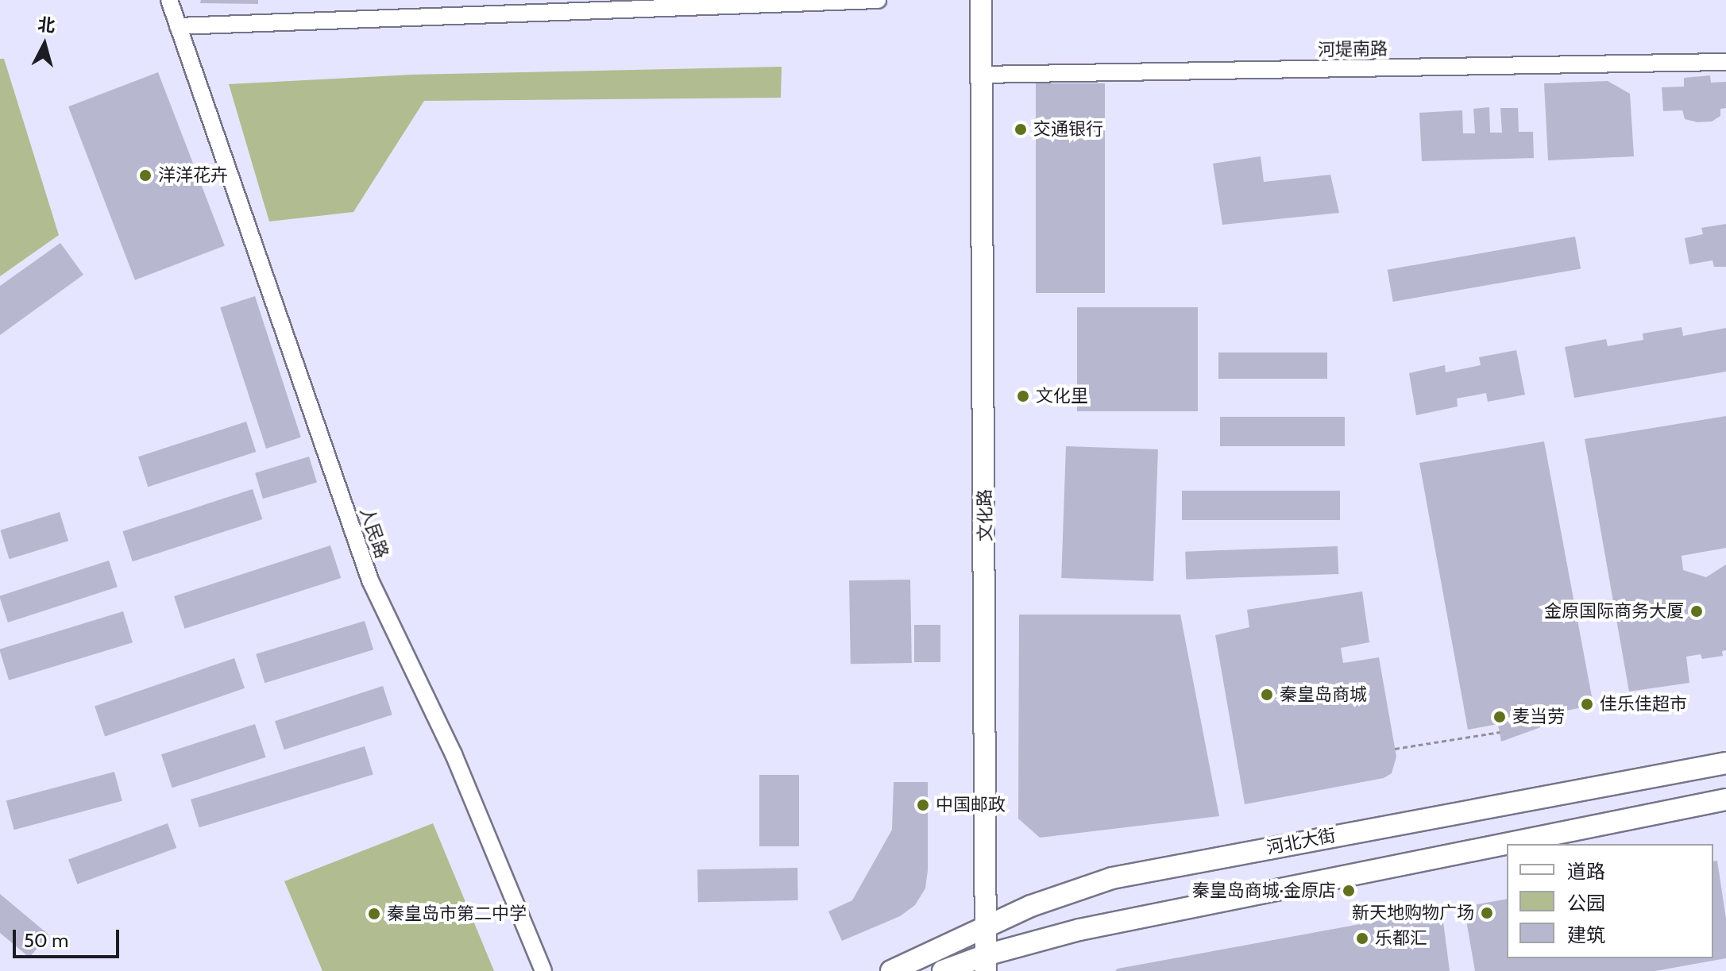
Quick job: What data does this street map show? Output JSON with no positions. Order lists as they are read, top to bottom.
{
  "streets": {
    "main road": ["文化路", "河北大街"],
    "street": ["河堤南路", "人民路"]
  },
  "crossings": [
    ["河堤南路", "文化路"],
    ["文化路", "河北大街"]
  ],
  "places": [
    "交通银行",
    "洋洋花卉",
    "文化里",
    "金原国际商务大厦",
    "秦皇岛商城",
    "佳乐佳超市",
    "麦当劳",
    "中国邮政",
    "秦皇岛商城·金原店",
    "新天地购物广场",
    "秦皇岛市第二中学",
    "乐都汇"
  ],
  "legend": ["道路", "公园", "建筑"],
  "scale_bar": "50 m",
  "north": "top"
}
